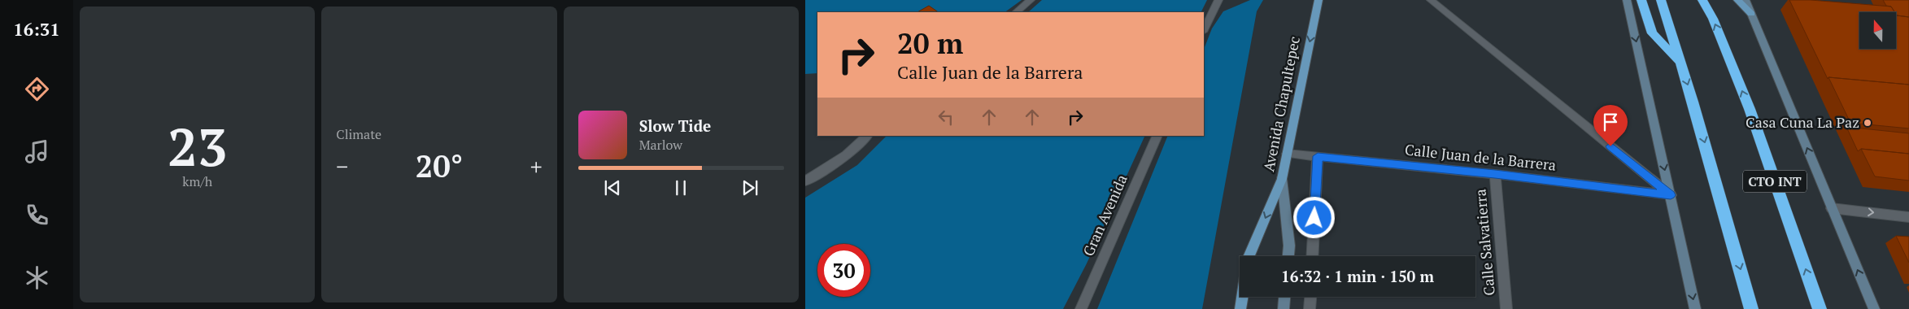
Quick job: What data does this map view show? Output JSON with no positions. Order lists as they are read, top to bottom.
{
  "streets": {
    "highway": ["CTO INT"],
    "main road": ["Avenida Chapultepec"],
    "street": ["Calle Juan de la Barrera", "Gran Avenida", "Calle Salvatierra"]
  },
  "crossings": [
    ["Avenida Chapultepec", "Calle Juan de la Barrera"],
    ["Calle Juan de la Barrera", "Calle Salvatierra"]
  ],
  "one_way": ["Avenida Chapultepec"],
  "places": ["Casa Cuna La Paz"],
  "north": "top",
  "page": {
    "tabs": "16:31",
    "tile": [
      ["23", "km/h"],
      "Climate"
    ],
    "turn": ["20 m", "Calle Juan de la Barrera"],
    "song": ["Slow Tide", "Marlow"],
    "heat": ["−", "20°", "+"],
    "limit": "30",
    "trip": "16:32 · 1 min · 150 m"
  }
}
